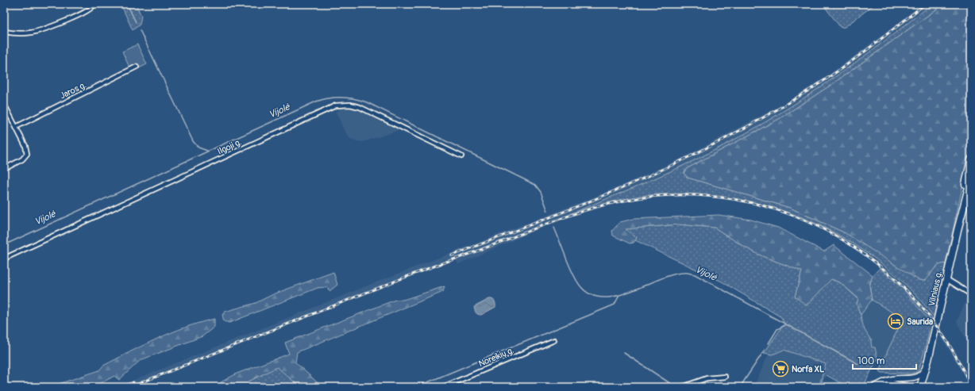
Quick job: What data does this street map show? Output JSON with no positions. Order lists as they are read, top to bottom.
{
  "streets": {
    "highway": ["Vilniaus g."],
    "street": ["Jaros g.", "Ilgoji g.", "Noreikių g."]
  },
  "water": ["Vijolė"],
  "places": {
    "hotel": ["Saurida"],
    "supermarket": ["Norfa XL"]
  },
  "scale_bar": "100 m"
}
